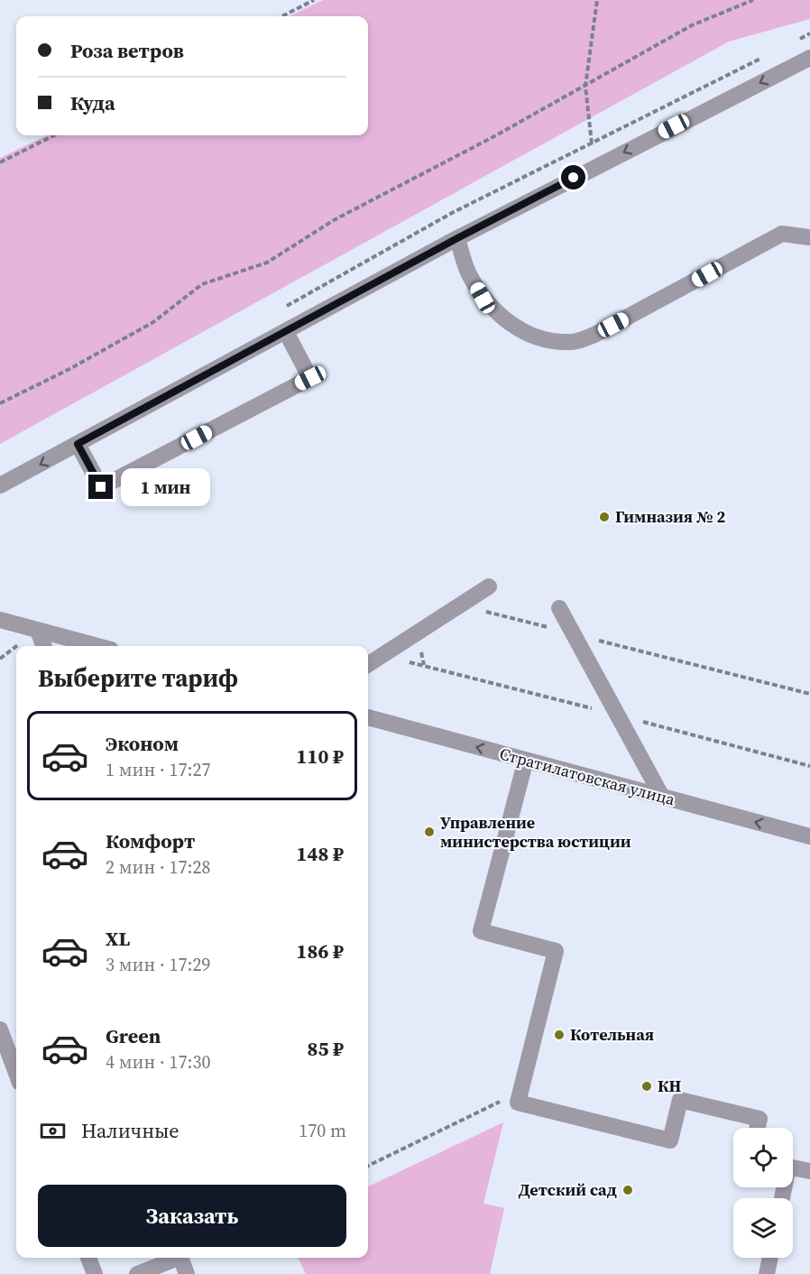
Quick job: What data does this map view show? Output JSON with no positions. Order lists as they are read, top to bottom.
{
  "streets": {
    "street": ["Стратилатовская улица"]
  },
  "one_way": ["Стратилатовская улица"],
  "places": [
    "Гимназия № 2",
    "Управление министерства юстиции",
    "Котельная",
    "КН",
    "Детский сад"
  ],
  "page": {
    "banner": ["Роза ветров", "Куда"],
    "bubble": "1 мин",
    "heading": "Выберите тариф",
    "list": [
      {
        "name": "Эконом",
        "note": "1 мин · 17:27",
        "value": "110 ₽"
      },
      {
        "name": "Комфорт",
        "note": "2 мин · 17:28",
        "value": "148 ₽"
      },
      {
        "name": "XL",
        "note": "3 мин · 17:29",
        "value": "186 ₽"
      },
      {
        "name": "Green",
        "note": "4 мин · 17:30",
        "value": "85 ₽"
      }
    ],
    "pay": ["Наличные", "170 m"],
    "buttons": "Заказать"
  }
}
